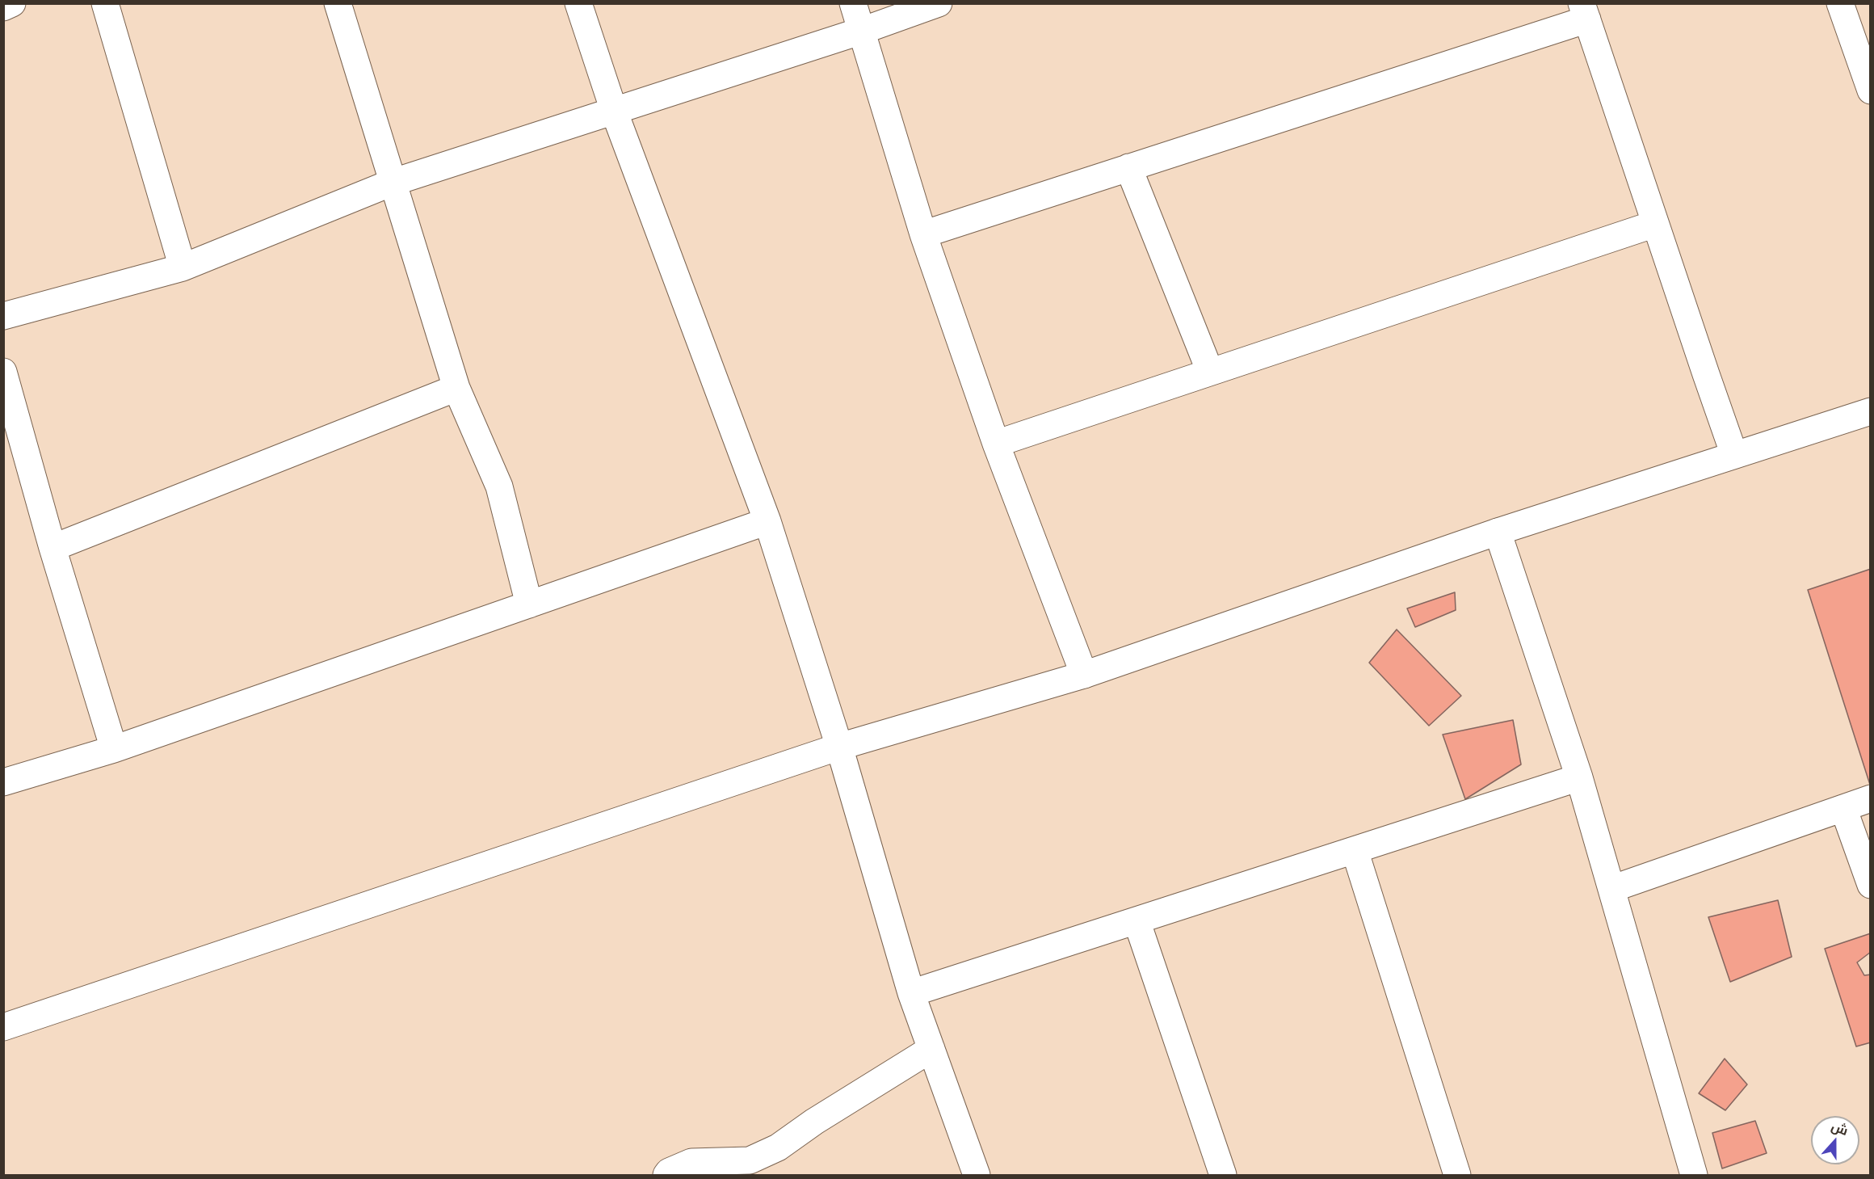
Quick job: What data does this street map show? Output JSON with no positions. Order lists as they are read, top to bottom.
{
  "north": "top"
}
